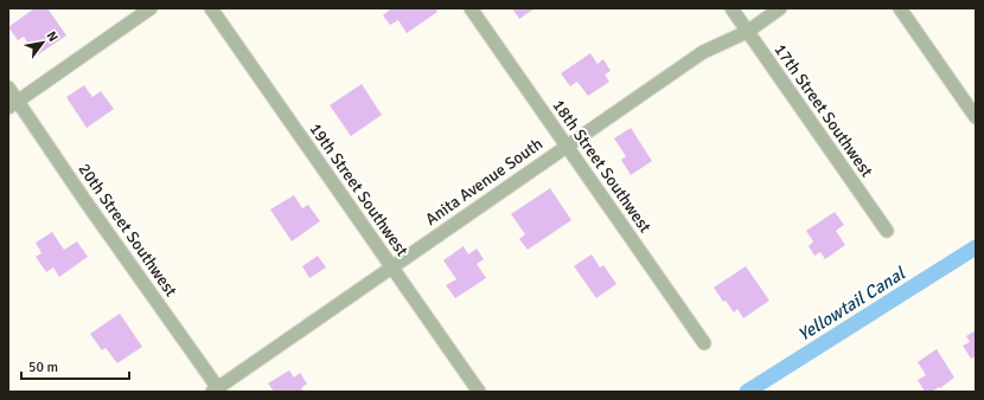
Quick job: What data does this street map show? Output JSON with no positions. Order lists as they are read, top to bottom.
{
  "streets": {
    "street": [
      "17th Street Southwest",
      "18th Street Southwest",
      "Anita Avenue South",
      "19th Street Southwest",
      "20th Street Southwest"
    ]
  },
  "crossings": [
    ["17th Street Southwest", "Anita Avenue South"],
    ["18th Street Southwest", "Anita Avenue South"],
    ["Anita Avenue South", "19th Street Southwest"],
    ["Anita Avenue South", "20th Street Southwest"]
  ],
  "water": ["Yellowtail Canal"],
  "scale_bar": "50 m",
  "north": "top right"
}
